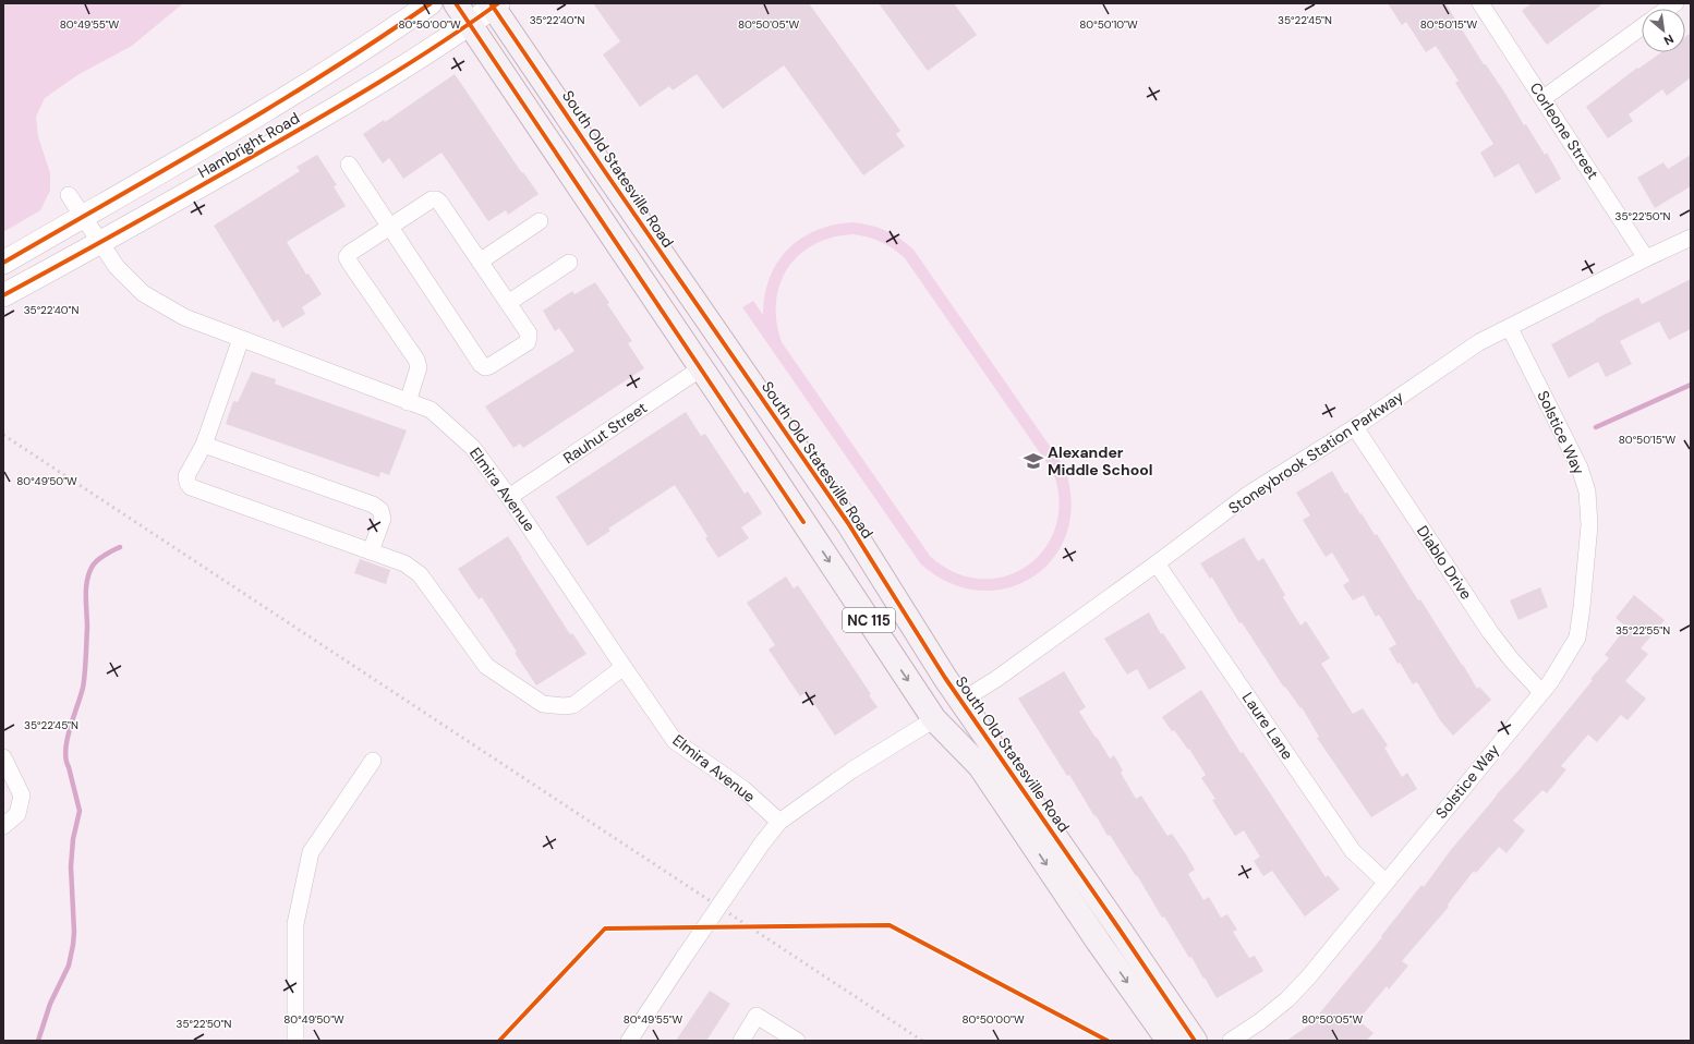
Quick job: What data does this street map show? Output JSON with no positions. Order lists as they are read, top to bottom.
{
  "streets": {
    "main road": ["South Old Statesville Road", "NC 115"],
    "street": [
      "Corleone Street",
      "Hambright Road",
      "Rauhut Street",
      "Solstice Way",
      "Stoneybrook Station Parkway",
      "Elmira Avenue",
      "Diablo Drive",
      "Laure Lane"
    ]
  },
  "crossings": [
    ["Corleone Street", "Stoneybrook Station Parkway"],
    ["Hambright Road", "South Old Statesville Road"],
    ["Hambright Road", "Elmira Avenue"],
    ["Hambright Road", "NC 115"],
    ["South Old Statesville Road", "Stoneybrook Station Parkway"],
    ["Rauhut Street", "Elmira Avenue"],
    ["Rauhut Street", "NC 115"],
    ["Solstice Way", "Stoneybrook Station Parkway"],
    ["Solstice Way", "Diablo Drive"],
    ["Solstice Way", "Laure Lane"],
    ["Stoneybrook Station Parkway", "Diablo Drive"],
    ["Stoneybrook Station Parkway", "Laure Lane"]
  ],
  "places": {
    "school or university": ["Alexander Middle School"]
  },
  "north": "bottom right",
  "coordinates": [
    "35°22'40\"N",
    "35°22'45\"N",
    "80°49'55\"W",
    "80°50'00\"W",
    "80°50'05\"W",
    "80°50'10\"W",
    "80°50'15\"W",
    "35°22'50\"N",
    "80°49'50\"W",
    "35°22'55\"N"
  ]
}
